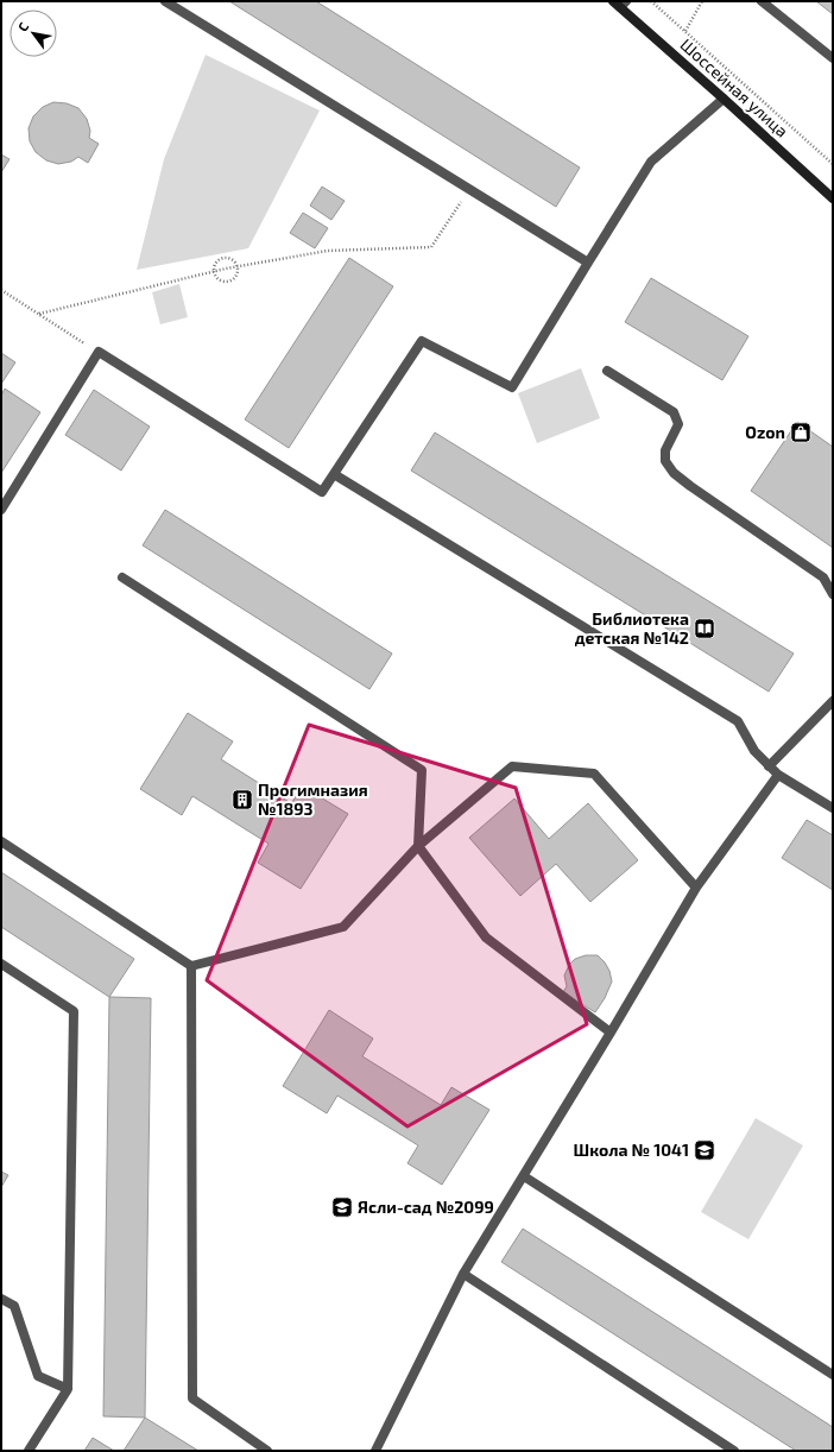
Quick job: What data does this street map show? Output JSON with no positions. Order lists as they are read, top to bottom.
{
  "streets": {
    "main road": ["Шоссейная улица"]
  },
  "places": {
    "shop": ["Ozon"],
    "library": ["Библиотека детская №142"],
    "building": ["Прогимназия №1893"],
    "school or university": ["Школа № 1041", "Ясли-сад №2099"]
  },
  "north": "top left"
}
